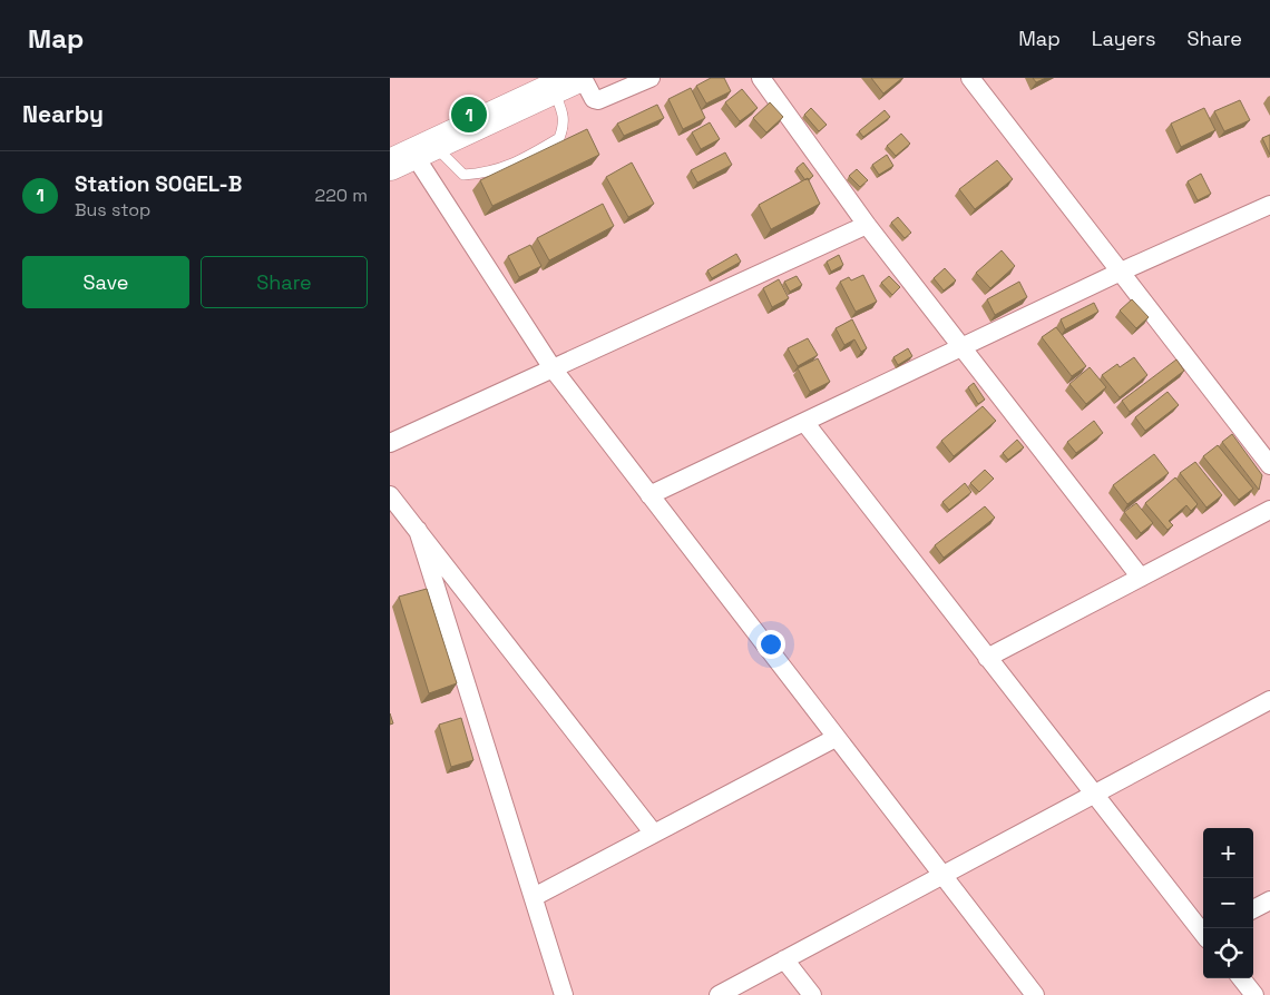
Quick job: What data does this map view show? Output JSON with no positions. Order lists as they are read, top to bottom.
{
  "page": {
    "header": "Map",
    "nav": ["Map", "Layers", "Share"],
    "heading": "Nearby",
    "pins": "1",
    "list": [
      {
        "mark": "1",
        "name": "Station SOGEL-B",
        "note": "Bus stop",
        "value": "220 m"
      }
    ],
    "buttons": ["Save", "Share"],
    "map_buttons": ["+", "−"]
  }
}
